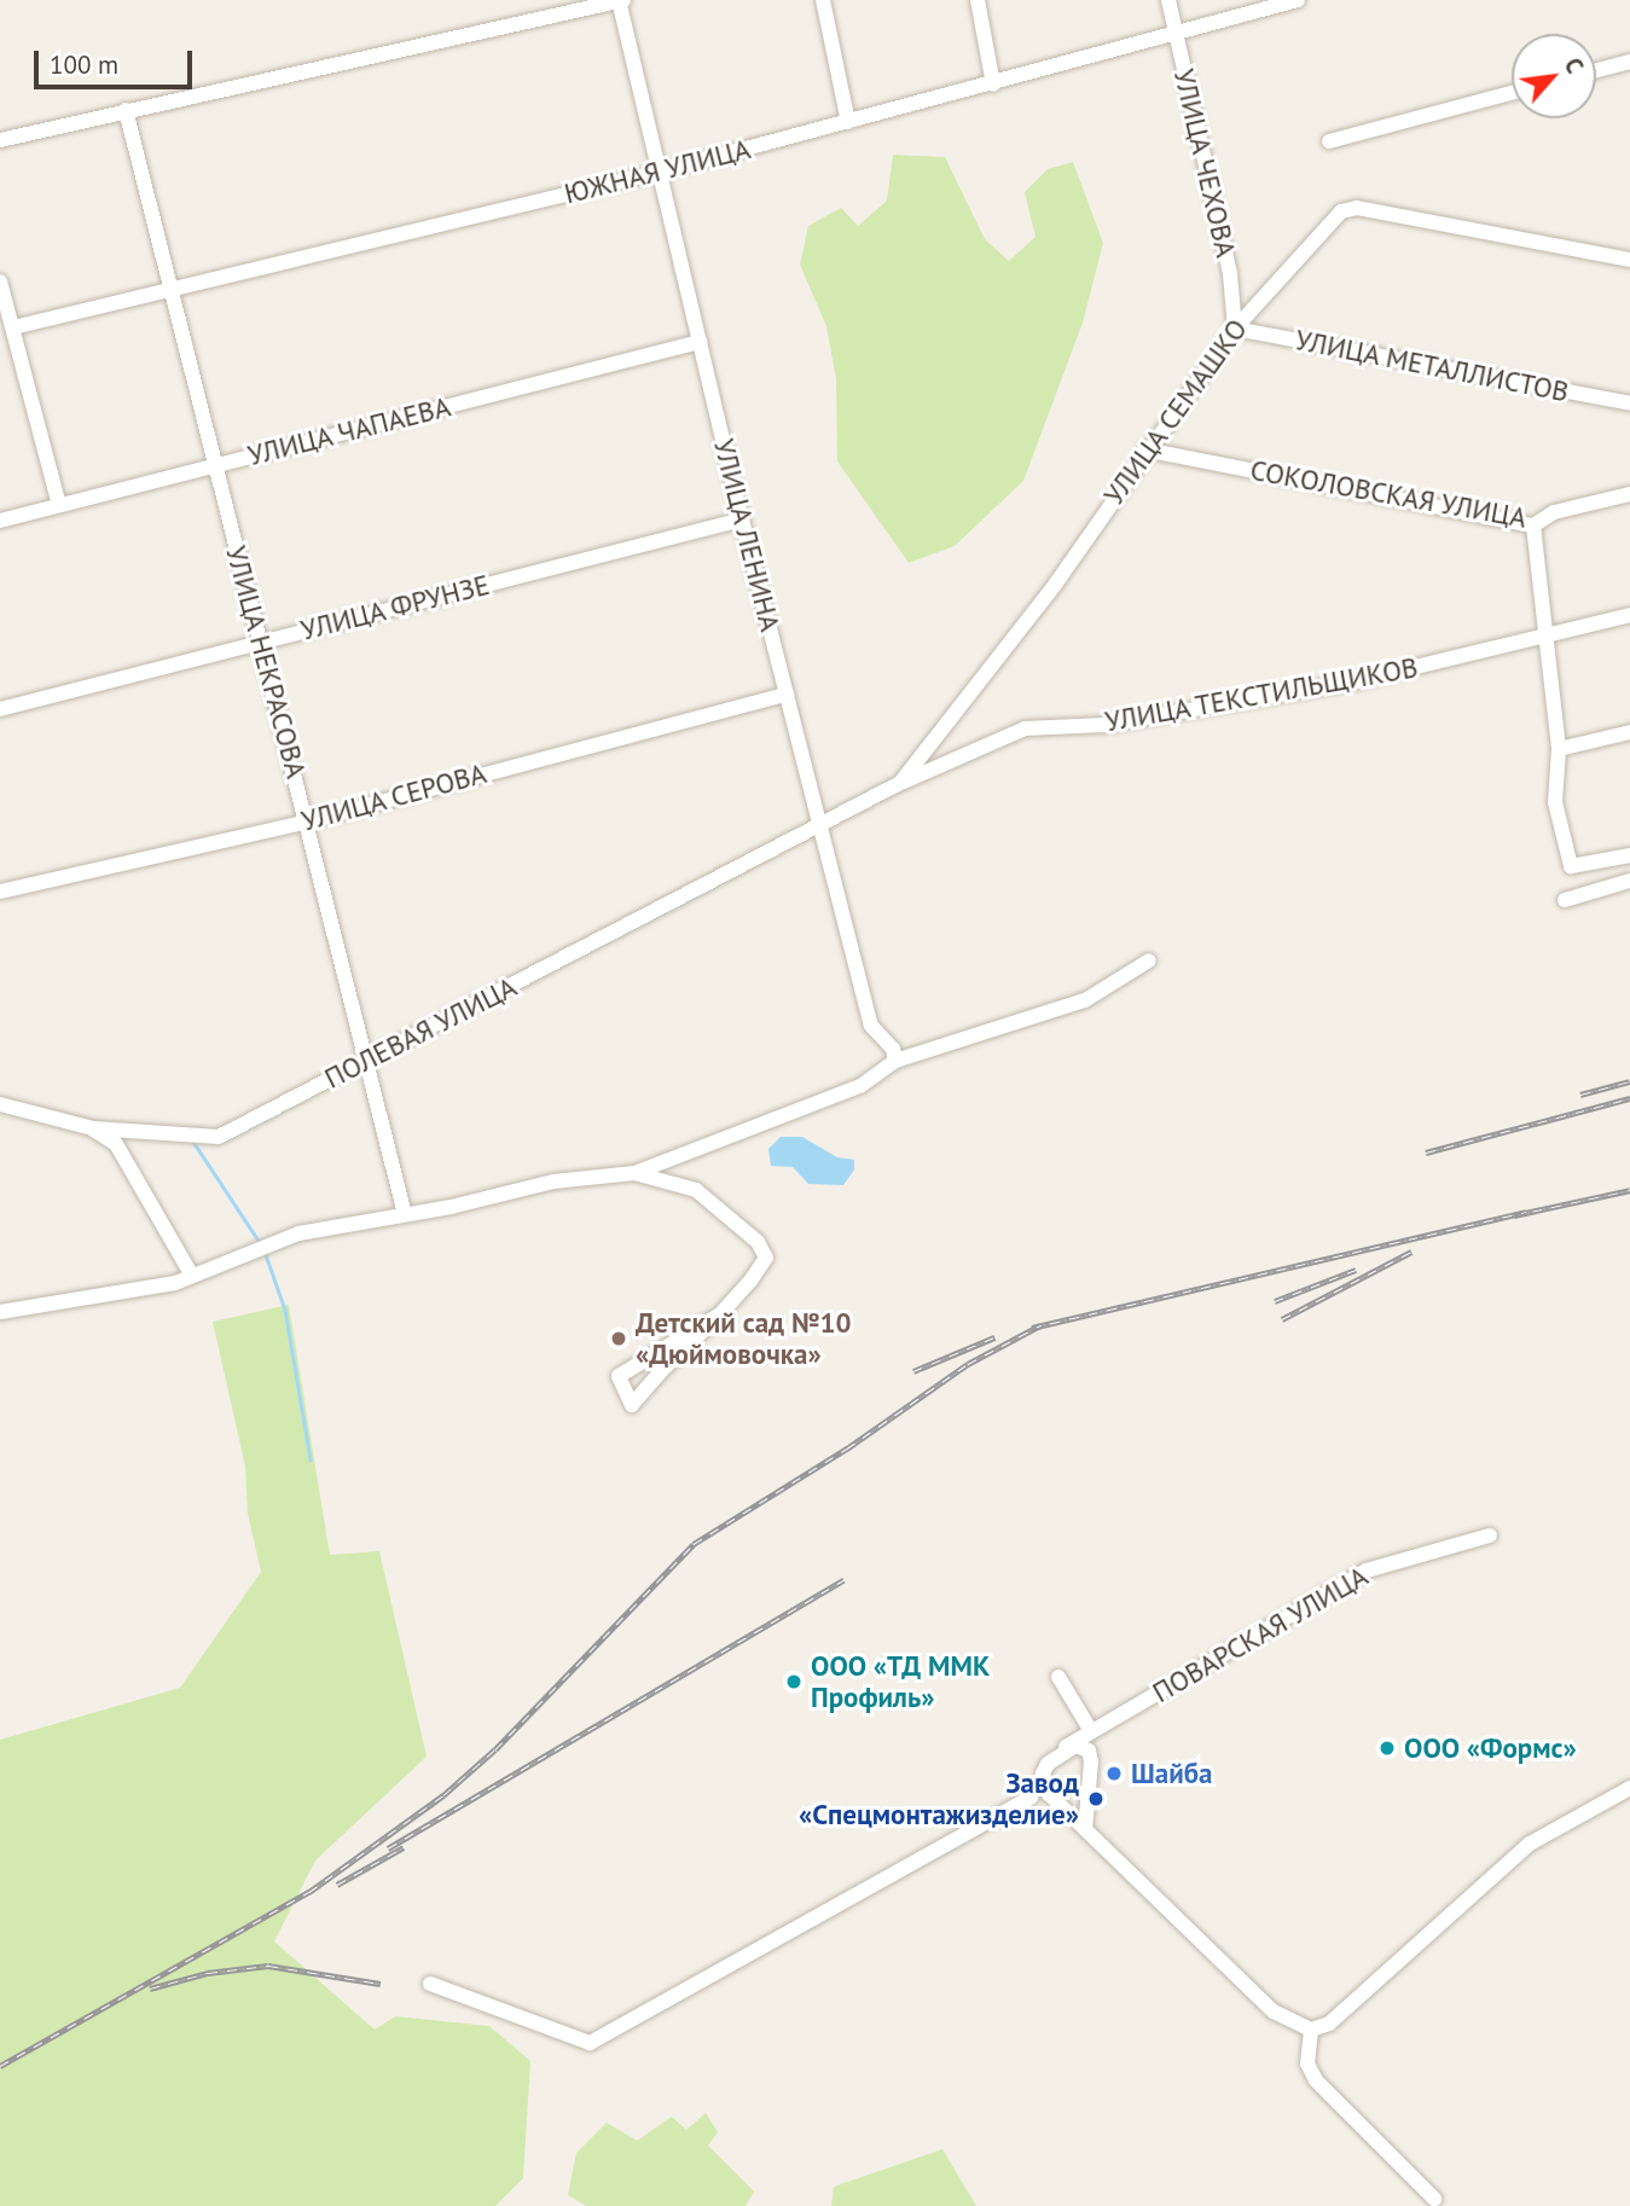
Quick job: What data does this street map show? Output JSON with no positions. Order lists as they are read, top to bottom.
{
  "streets": {
    "street": [
      "УЛИЦА ЧЕХОВА",
      "ЮЖНАЯ УЛИЦА",
      "УЛИЦА МЕТАЛЛИСТОВ",
      "УЛИЦА СЕМАШКО",
      "УЛИЦА ЧАПАЕВА",
      "СОКОЛОВСКАЯ УЛИЦА",
      "УЛИЦА ЛЕНИНА",
      "УЛИЦА ФРУНЗЕ",
      "УЛИЦА НЕКРАСОВА",
      "УЛИЦА ТЕКСТИЛЬЩИКОВ",
      "УЛИЦА СЕРОВА",
      "ПОЛЕВАЯ УЛИЦА",
      "ПОВАРСКАЯ УЛИЦА"
    ]
  },
  "crossings": [
    ["УЛИЦА ЧЕХОВА", "ЮЖНАЯ УЛИЦА"],
    ["УЛИЦА ЧЕХОВА", "УЛИЦА МЕТАЛЛИСТОВ"],
    ["УЛИЦА ЧЕХОВА", "УЛИЦА СЕМАШКО"],
    ["ЮЖНАЯ УЛИЦА", "УЛИЦА ЛЕНИНА"],
    ["ЮЖНАЯ УЛИЦА", "УЛИЦА НЕКРАСОВА"],
    ["УЛИЦА МЕТАЛЛИСТОВ", "УЛИЦА СЕМАШКО"],
    ["УЛИЦА СЕМАШКО", "СОКОЛОВСКАЯ УЛИЦА"],
    ["УЛИЦА СЕМАШКО", "УЛИЦА ЛЕНИНА"],
    ["УЛИЦА СЕМАШКО", "УЛИЦА ТЕКСТИЛЬЩИКОВ"],
    ["УЛИЦА СЕМАШКО", "ПОЛЕВАЯ УЛИЦА"],
    ["УЛИЦА ЧАПАЕВА", "УЛИЦА ЛЕНИНА"],
    ["УЛИЦА ЧАПАЕВА", "УЛИЦА НЕКРАСОВА"],
    ["УЛИЦА ЛЕНИНА", "УЛИЦА ФРУНЗЕ"],
    ["УЛИЦА ЛЕНИНА", "УЛИЦА СЕРОВА"],
    ["УЛИЦА ЛЕНИНА", "ПОЛЕВАЯ УЛИЦА"],
    ["УЛИЦА ФРУНЗЕ", "УЛИЦА НЕКРАСОВА"],
    ["УЛИЦА НЕКРАСОВА", "УЛИЦА СЕРОВА"],
    ["УЛИЦА НЕКРАСОВА", "ПОЛЕВАЯ УЛИЦА"]
  ],
  "places": [
    "Детский сад №10 «Дюймовочка»",
    "ООО «ТД ММК Профиль»",
    "ООО «Формс»",
    "Шайба",
    "Завод «Спецмонтажизделие»"
  ],
  "scale_bar": "100 m",
  "north": "top right"
}
